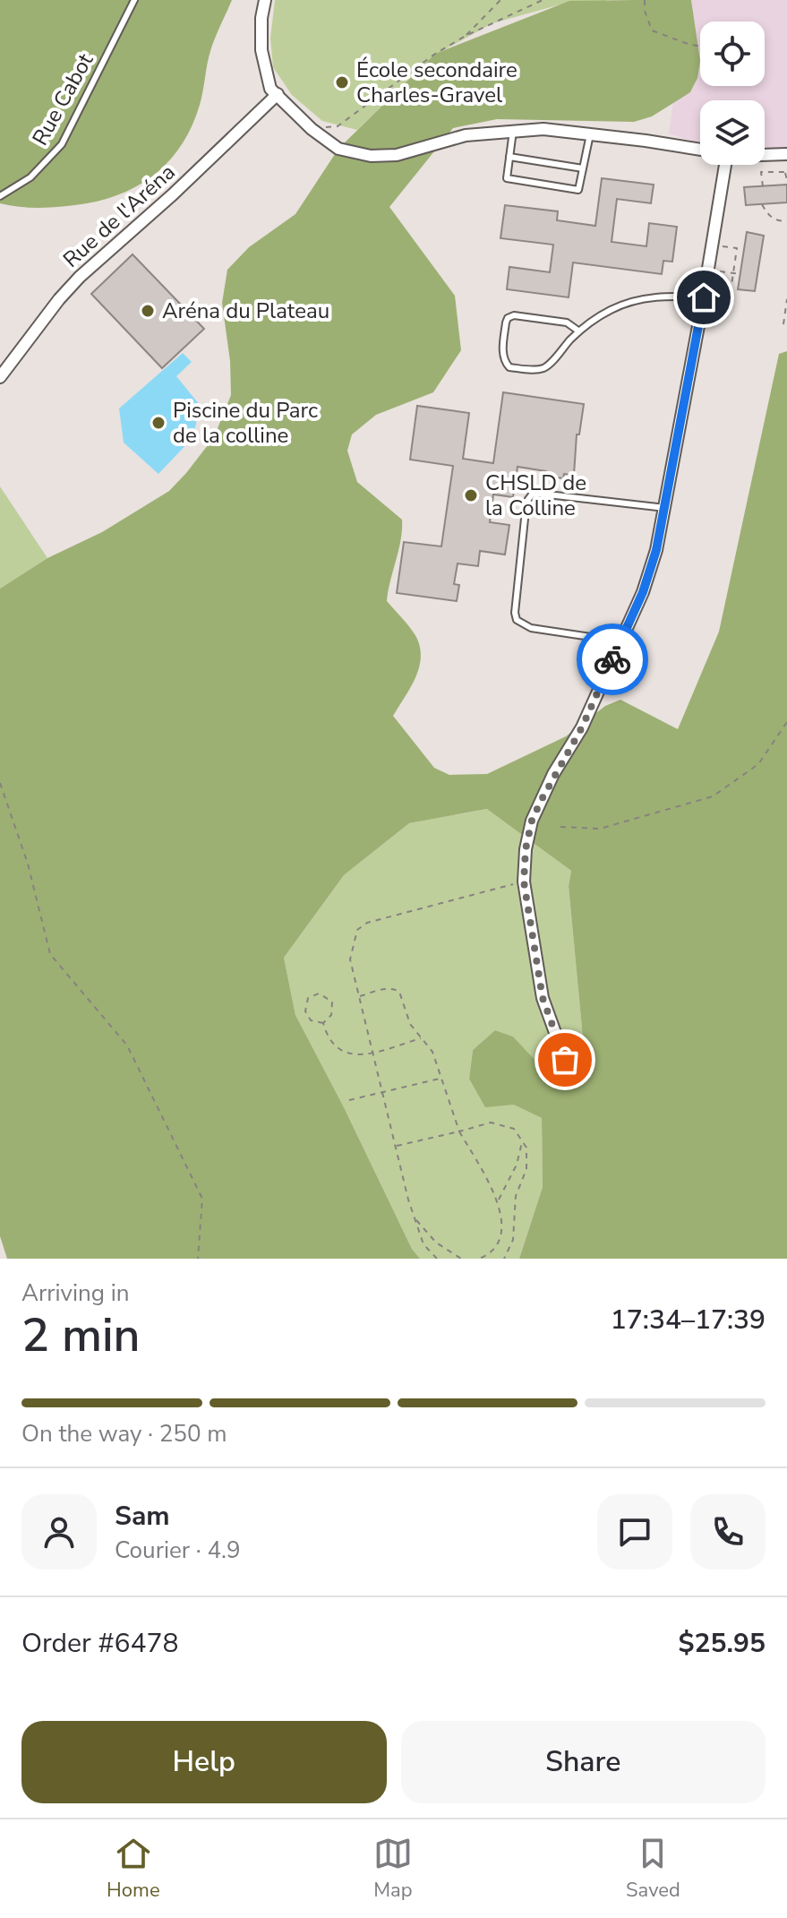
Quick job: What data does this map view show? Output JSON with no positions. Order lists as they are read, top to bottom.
{
  "streets": {
    "street": ["Rue de l'Aréna"],
    "lane": ["Rue Cabot"]
  },
  "places": [
    "École secondaire Charles-Gravel",
    "Aréna du Plateau",
    "Piscine du Parc de la colline",
    "CHSLD de la Colline"
  ],
  "page": {
    "heading": ["2 min", "Arriving in", "17:34–17:39"],
    "panel": [
      "Sam",
      "Courier · 4.9",
      "Order #6478",
      "$25.95"
    ],
    "bar": "On the way · 250 m",
    "buttons": ["Help", "Share"],
    "tabs": ["Home", "Map", "Saved"]
  }
}
